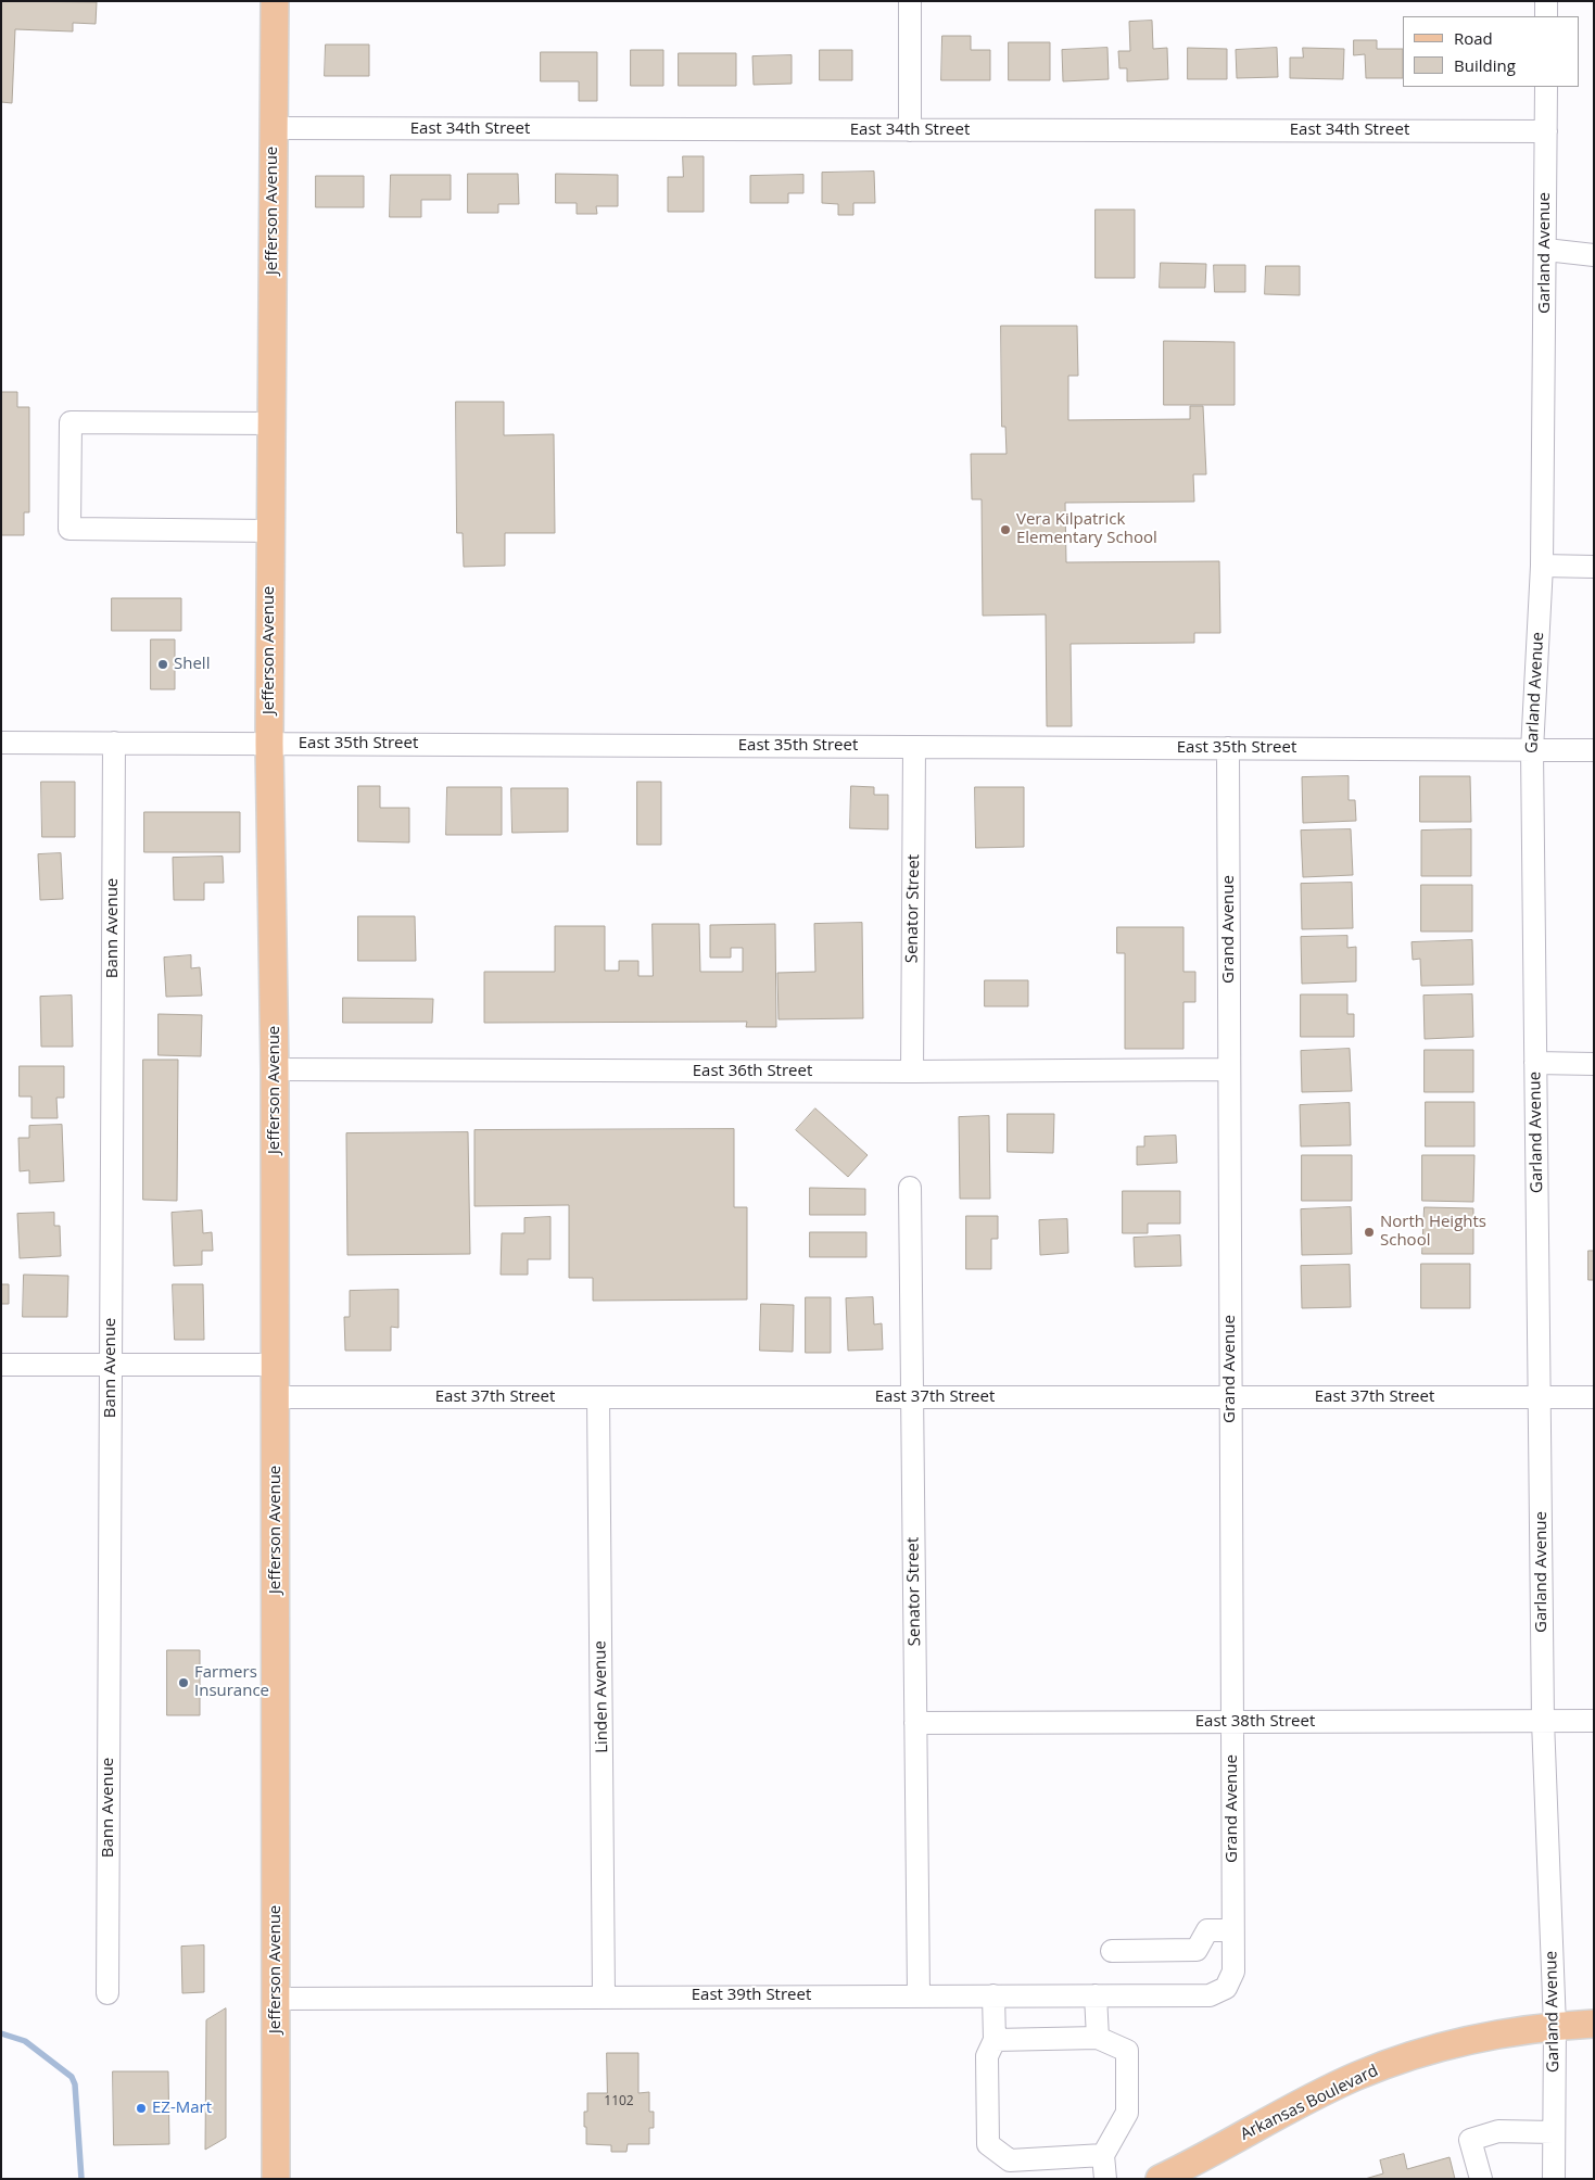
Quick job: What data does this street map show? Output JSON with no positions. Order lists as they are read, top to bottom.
{
  "streets": {
    "main road": ["Jefferson Avenue", "Arkansas Boulevard"],
    "street": [
      "East 34th Street",
      "Garland Avenue",
      "East 35th Street",
      "Senator Street",
      "Bann Avenue",
      "Grand Avenue",
      "East 36th Street",
      "East 37th Street",
      "Linden Avenue",
      "East 38th Street",
      "East 39th Street"
    ]
  },
  "crossings": [
    ["East 34th Street", "Jefferson Avenue"],
    ["East 34th Street", "Garland Avenue"],
    ["Jefferson Avenue", "East 35th Street"],
    ["Jefferson Avenue", "East 36th Street"],
    ["Jefferson Avenue", "East 37th Street"],
    ["Jefferson Avenue", "East 39th Street"],
    ["Garland Avenue", "East 35th Street"],
    ["Garland Avenue", "East 37th Street"],
    ["Garland Avenue", "East 38th Street"],
    ["Garland Avenue", "Arkansas Boulevard"],
    ["East 35th Street", "Senator Street"],
    ["East 35th Street", "Bann Avenue"],
    ["East 35th Street", "Grand Avenue"],
    ["Senator Street", "East 36th Street"],
    ["Senator Street", "East 37th Street"],
    ["Senator Street", "East 38th Street"],
    ["Senator Street", "East 39th Street"],
    ["Grand Avenue", "East 36th Street"],
    ["Grand Avenue", "East 37th Street"],
    ["Grand Avenue", "East 38th Street"],
    ["Grand Avenue", "East 39th Street"],
    ["East 37th Street", "Linden Avenue"],
    ["Linden Avenue", "East 39th Street"]
  ],
  "places": [
    "Vera Kilpatrick Elementary School",
    "Shell",
    "North Heights School",
    "Farmers Insurance",
    "EZ-Mart"
  ],
  "house_numbers": ["1102"],
  "legend": ["Road", "Building"]
}
